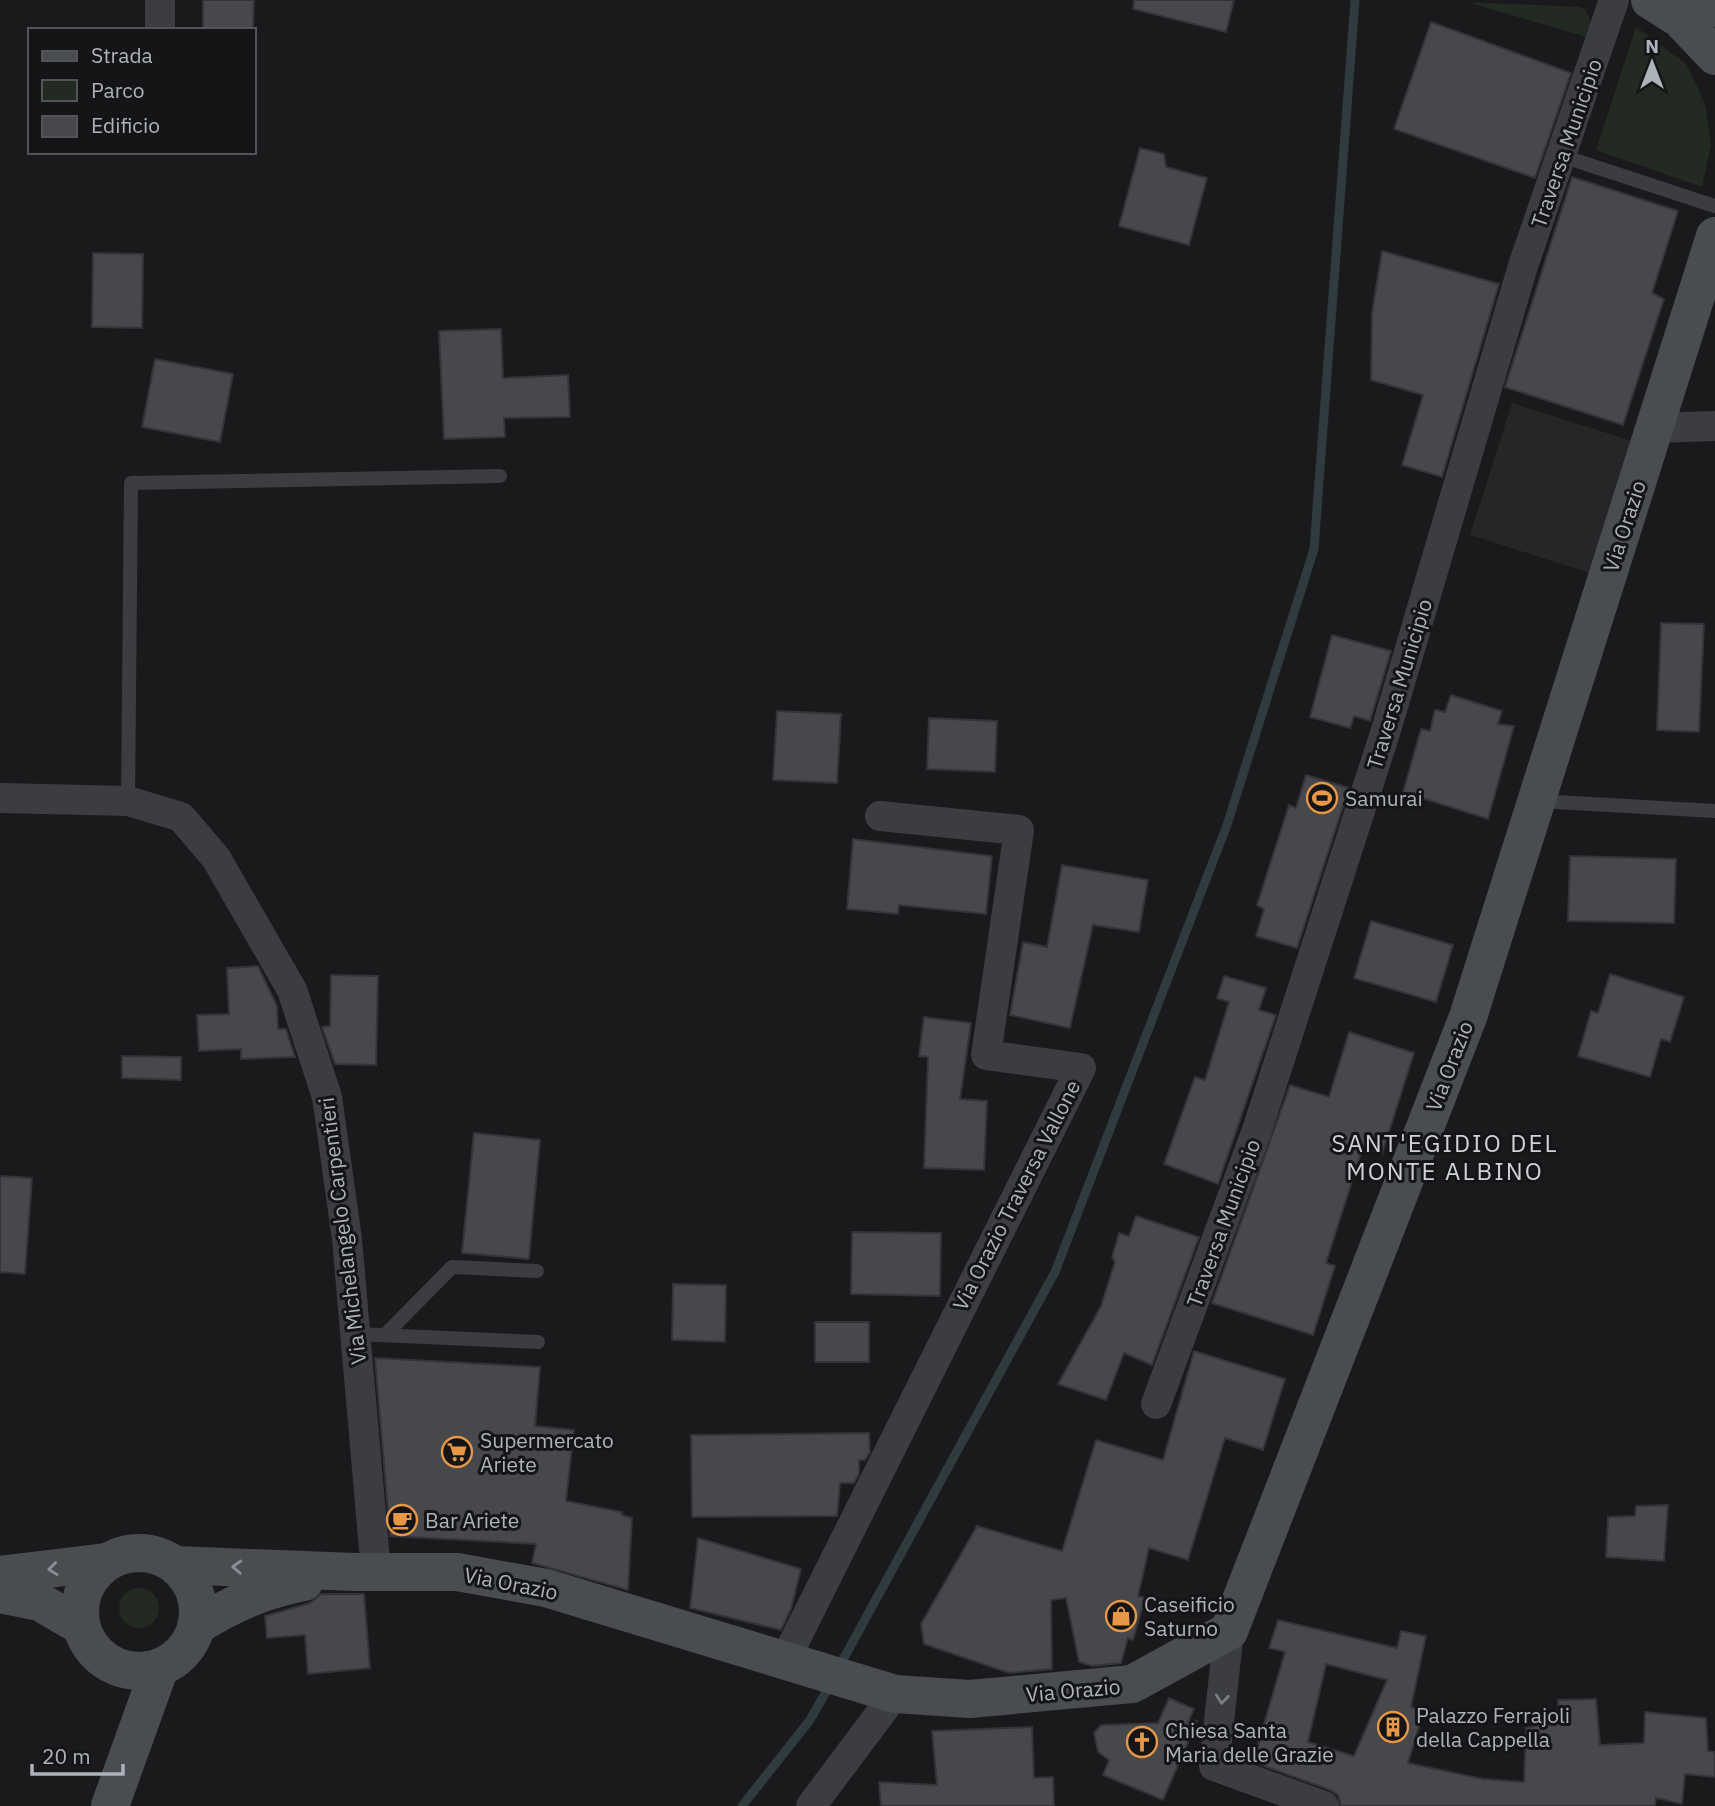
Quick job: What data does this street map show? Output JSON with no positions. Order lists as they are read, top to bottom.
{
  "streets": {
    "street": [
      "Traversa Municipio",
      "Via Orazio",
      "Via Orazio Traversa Vallone",
      "Via Michelangelo Carpentieri"
    ]
  },
  "crossings": [
    ["Via Orazio", "Via Orazio Traversa Vallone"],
    ["Via Orazio", "Via Michelangelo Carpentieri"]
  ],
  "districts": ["SANT'EGIDIO DEL MONTE ALBINO"],
  "places": {
    "sports": ["Samurai"],
    "supermarket": ["Supermercato Ariete"],
    "cafe": ["Bar Ariete"],
    "shop": ["Caseificio Saturno"],
    "building": ["Palazzo Ferrajoli della Cappella"],
    "church": ["Chiesa Santa Maria delle Grazie"]
  },
  "legend": ["Strada", "Parco", "Edificio"],
  "scale_bar": "20 m",
  "north": "top"
}
